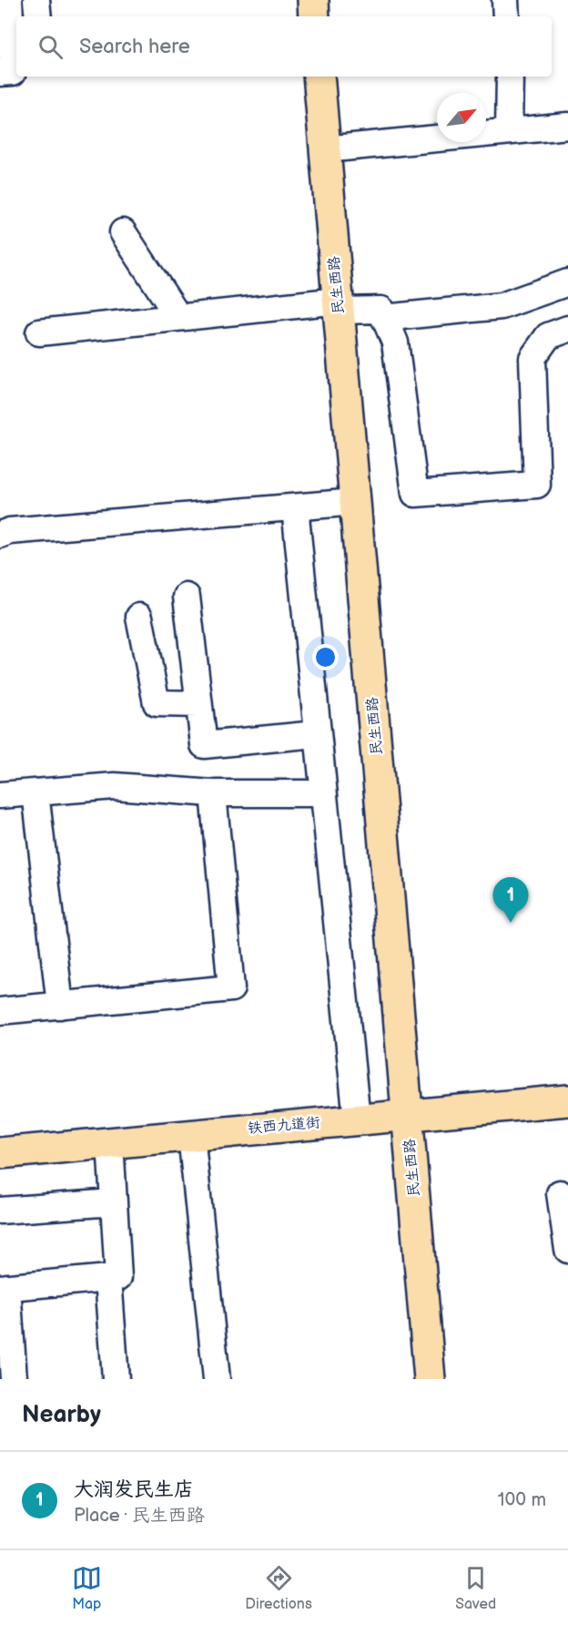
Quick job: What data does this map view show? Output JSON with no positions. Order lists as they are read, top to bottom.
{
  "streets": {
    "main road": ["民生西路", "铁西九道街"]
  },
  "crossings": [
    ["民生西路", "铁西九道街"]
  ],
  "north": "top right",
  "page": {
    "search": "Search here",
    "pins": "1",
    "heading": "Nearby",
    "list": [
      {
        "mark": "1",
        "name": "大润发民生店",
        "note": "Place · 民生西路",
        "value": "100 m"
      }
    ],
    "nav": ["Map", "Directions", "Saved"]
  }
}
